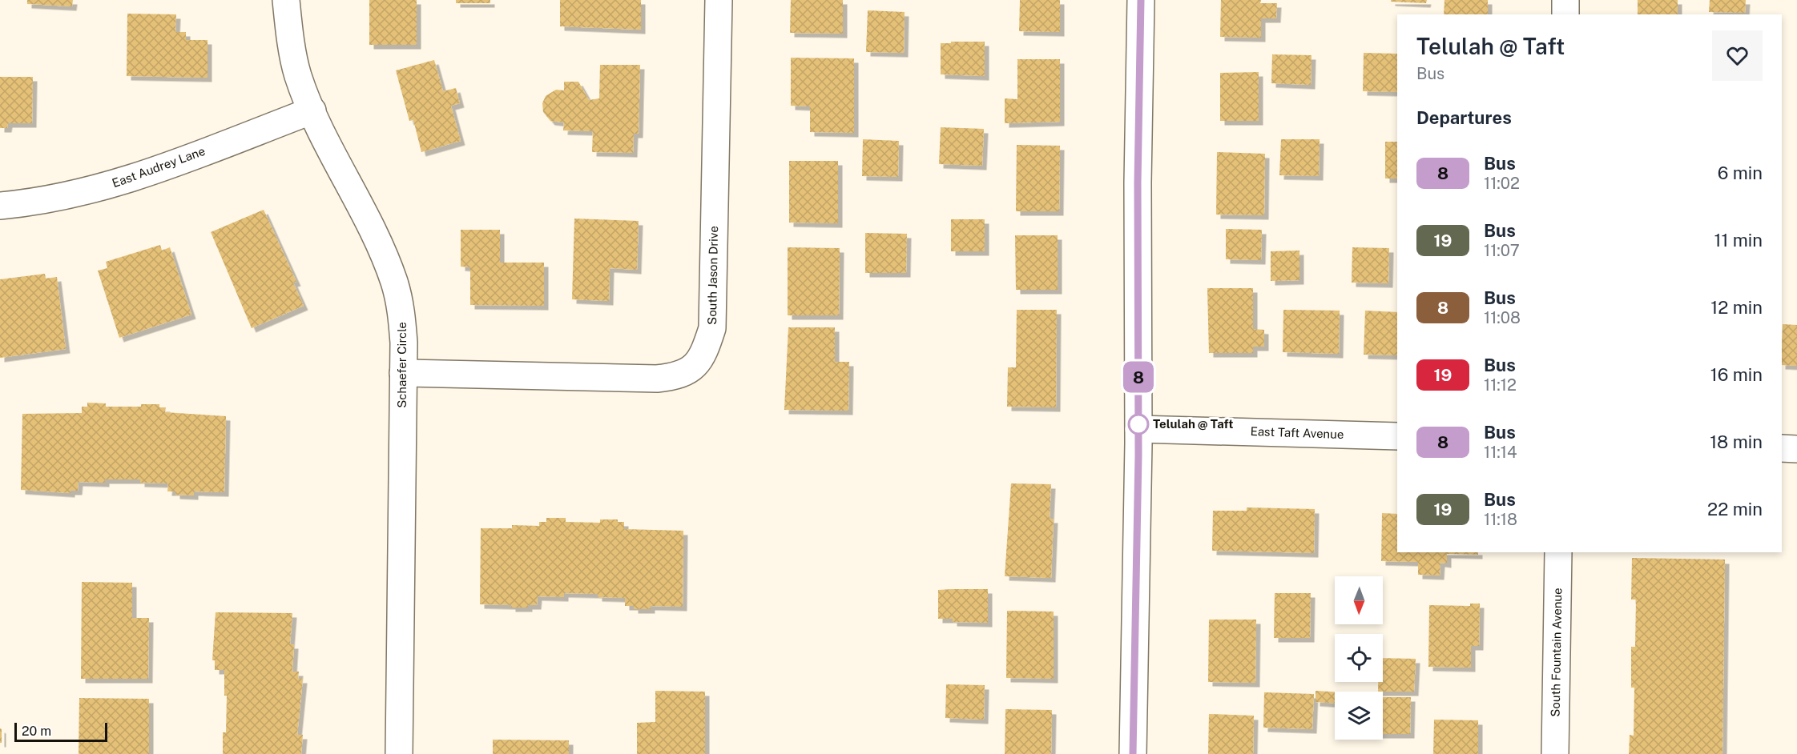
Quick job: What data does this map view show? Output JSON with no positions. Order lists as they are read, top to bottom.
{
  "streets": {
    "street": [
      "East Audrey Lane",
      "South Jason Drive",
      "Schaefer Circle",
      "East Taft Avenue",
      "South Fountain Avenue"
    ]
  },
  "crossings": [
    ["East Audrey Lane", "Schaefer Circle"],
    ["South Jason Drive", "Schaefer Circle"]
  ],
  "places": ["Telulah @ Taft"],
  "lines": ["bus line 8"],
  "scale_bar": "20 m",
  "north": "bottom",
  "page": {
    "on_map": "8",
    "heading": [
      ["Telulah @ Taft", "Bus"],
      "Departures"
    ],
    "list": [
      {
        "mark": "8",
        "name": "Bus",
        "note": "11:02",
        "value": "6 min"
      },
      {
        "mark": "19",
        "name": "Bus",
        "note": "11:07",
        "value": "11 min"
      },
      {
        "mark": "8",
        "name": "Bus",
        "note": "11:08",
        "value": "12 min"
      },
      {
        "mark": "19",
        "name": "Bus",
        "note": "11:12",
        "value": "16 min"
      },
      {
        "mark": "8",
        "name": "Bus",
        "note": "11:14",
        "value": "18 min"
      },
      {
        "mark": "19",
        "name": "Bus",
        "note": "11:18",
        "value": "22 min"
      }
    ],
    "scale": "20 m"
  }
}
